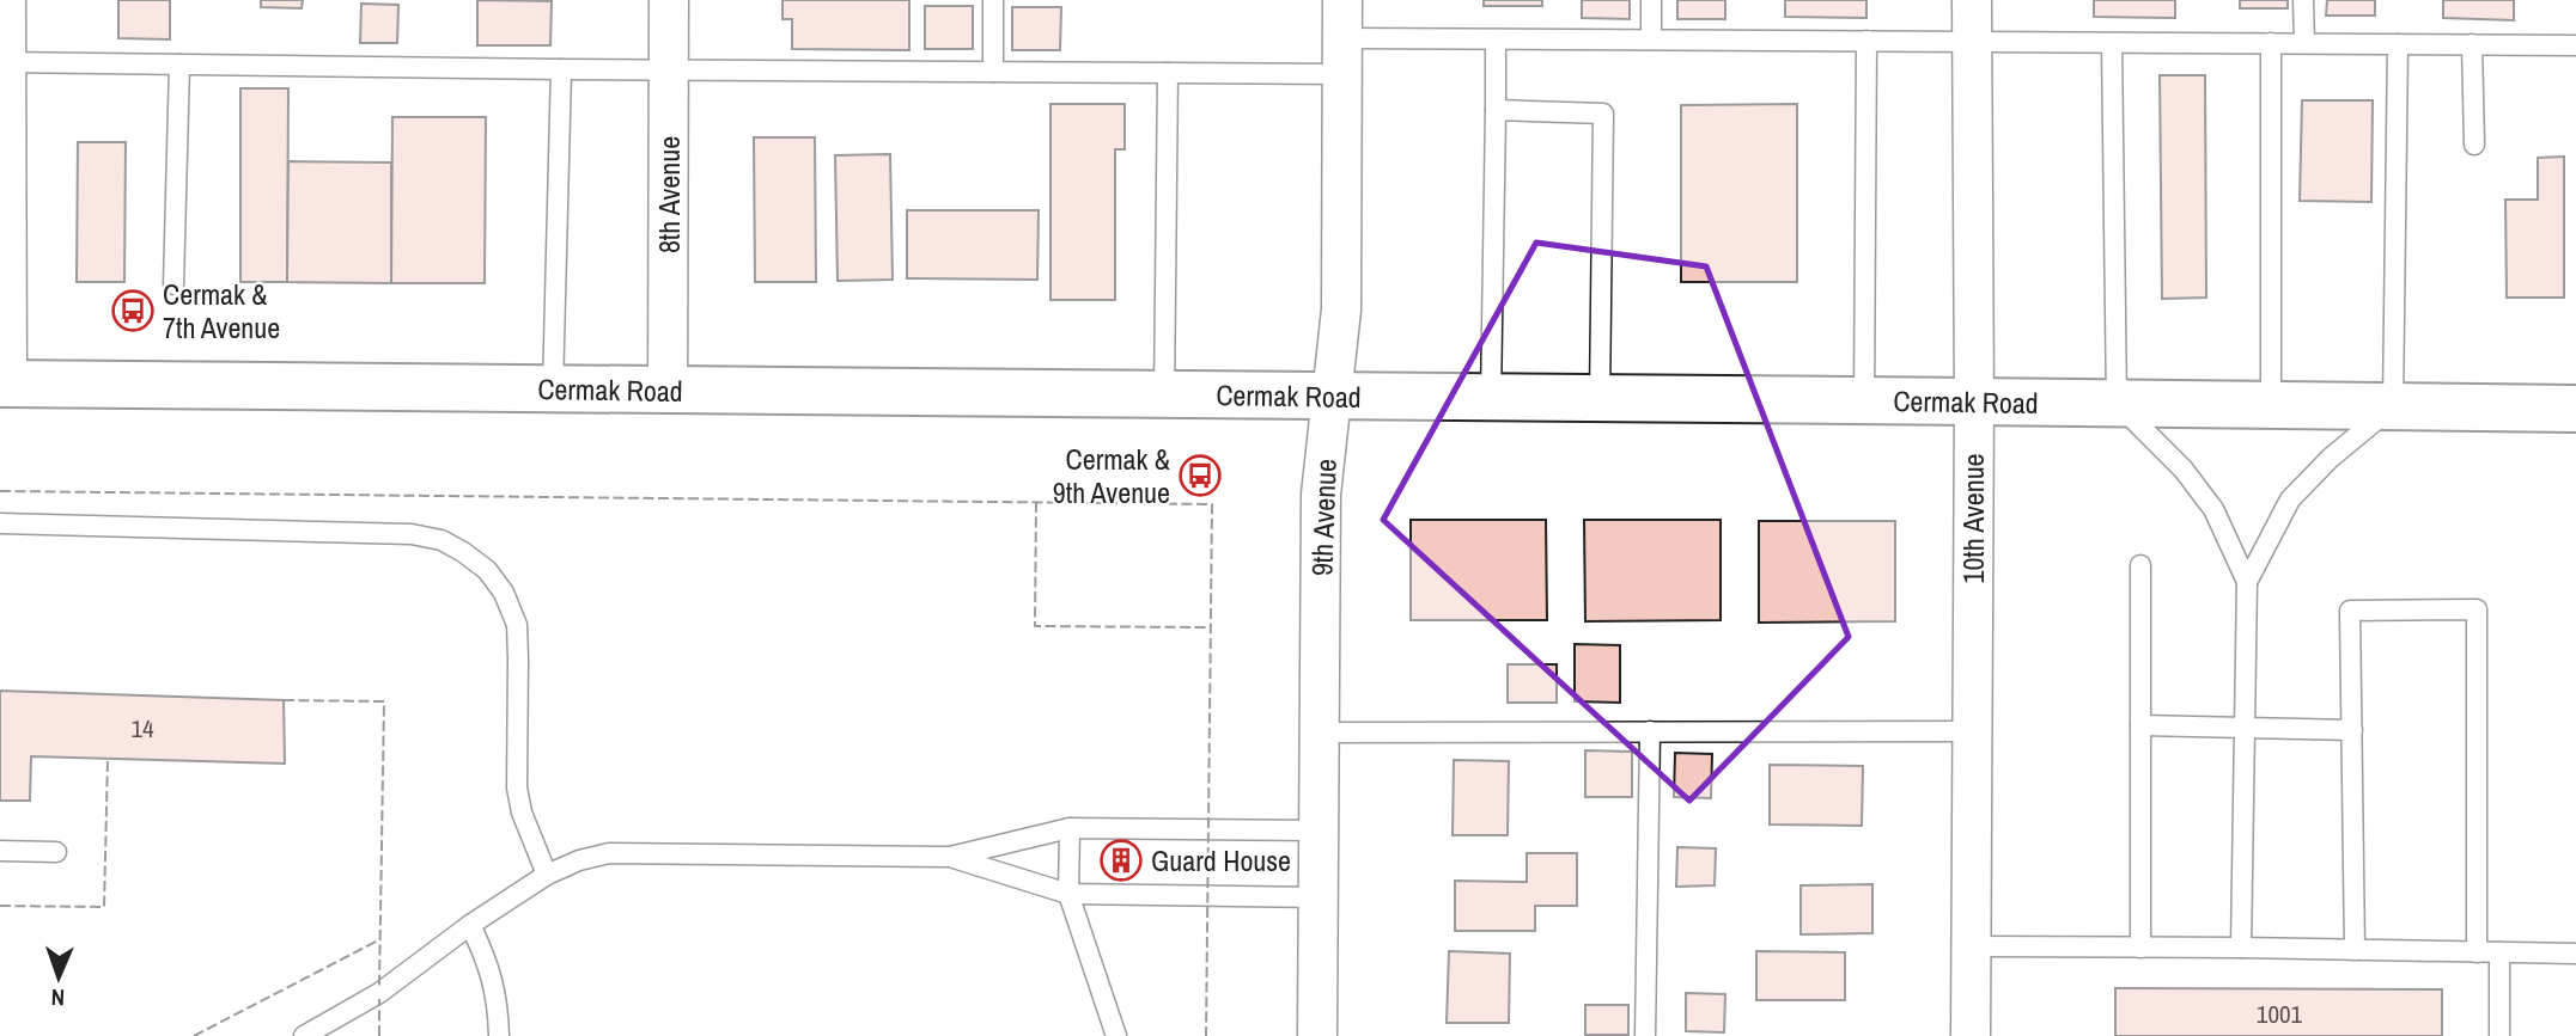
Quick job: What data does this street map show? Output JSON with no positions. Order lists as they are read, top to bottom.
{
  "streets": {
    "main road": ["Cermak Road"],
    "street": ["8th Avenue", "9th Avenue", "10th Avenue"]
  },
  "crossings": [
    ["8th Avenue", "Cermak Road"],
    ["Cermak Road", "9th Avenue"],
    ["Cermak Road", "10th Avenue"]
  ],
  "places": {
    "bus stop": ["Cermak & 7th Avenue", "Cermak & 9th Avenue"],
    "building": ["Guard House"]
  },
  "house_numbers": ["14", "1001"],
  "north": "bottom"
}
